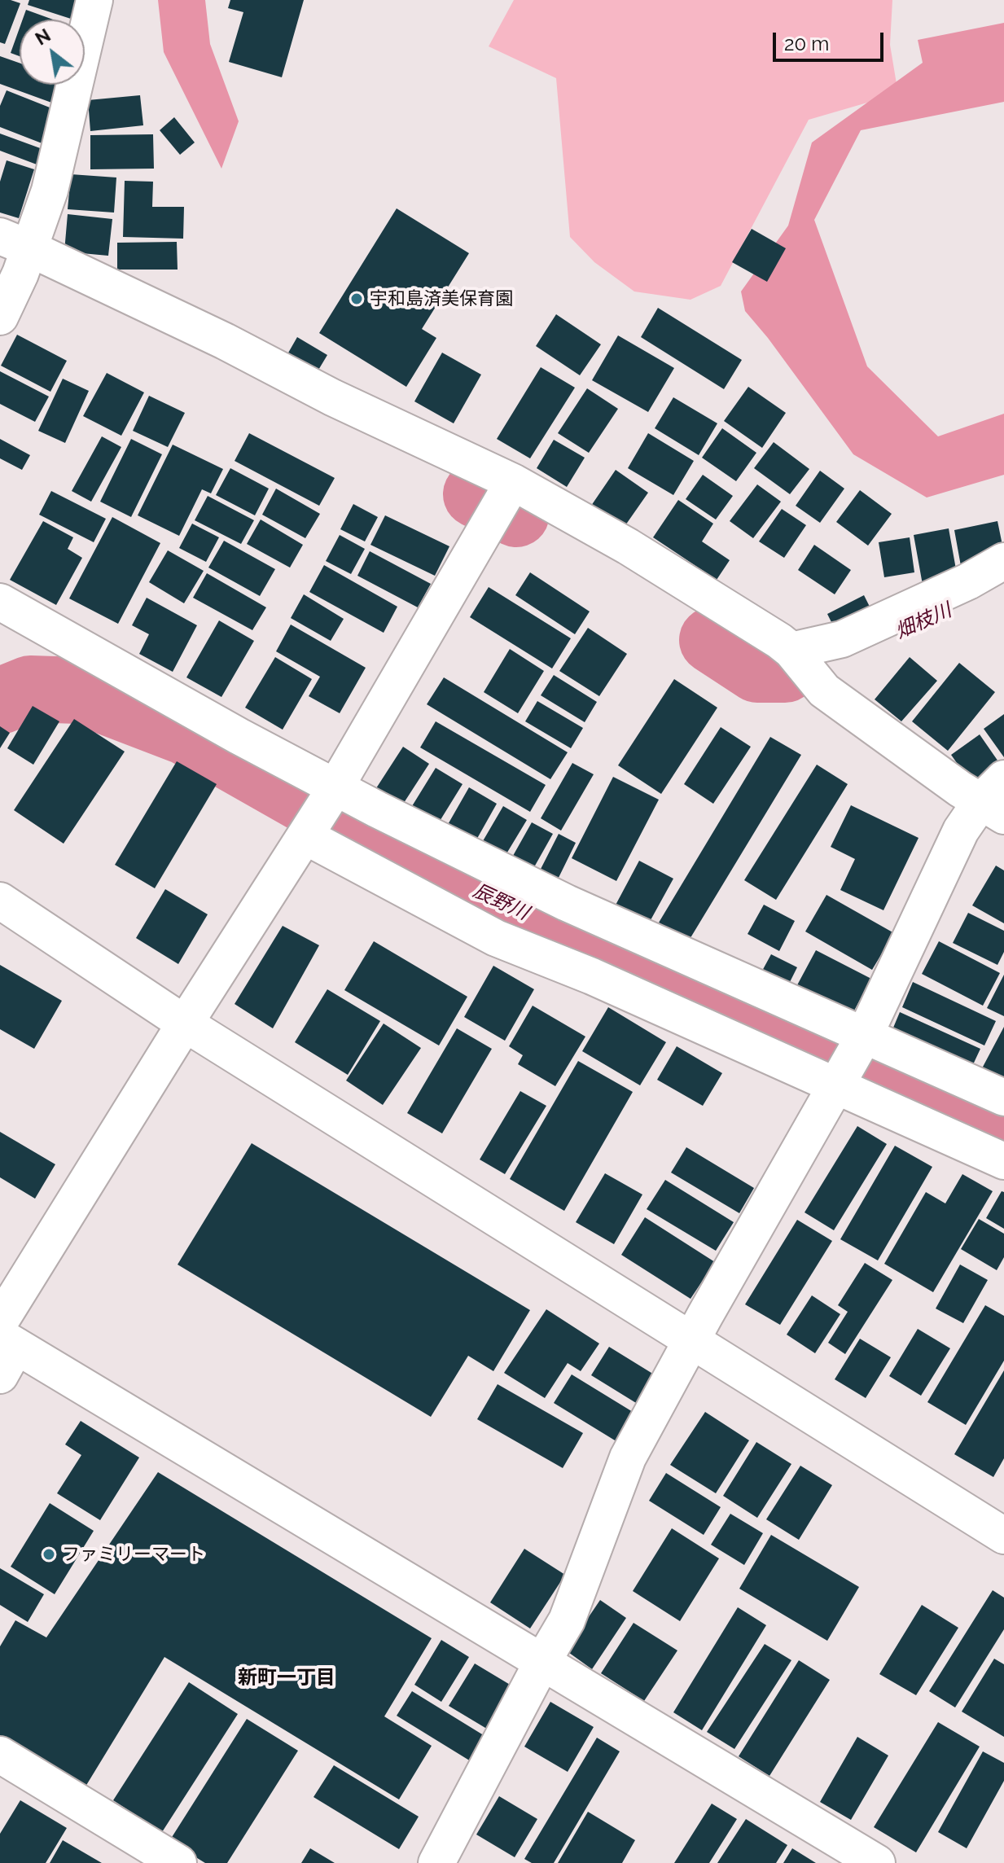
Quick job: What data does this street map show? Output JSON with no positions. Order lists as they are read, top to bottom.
{
  "districts": ["新町一丁目"],
  "water": ["畑枝川", "辰野川"],
  "places": ["宇和島済美保育園", "ファミリーマート"],
  "scale_bar": "20 m",
  "north": "top left"
}
